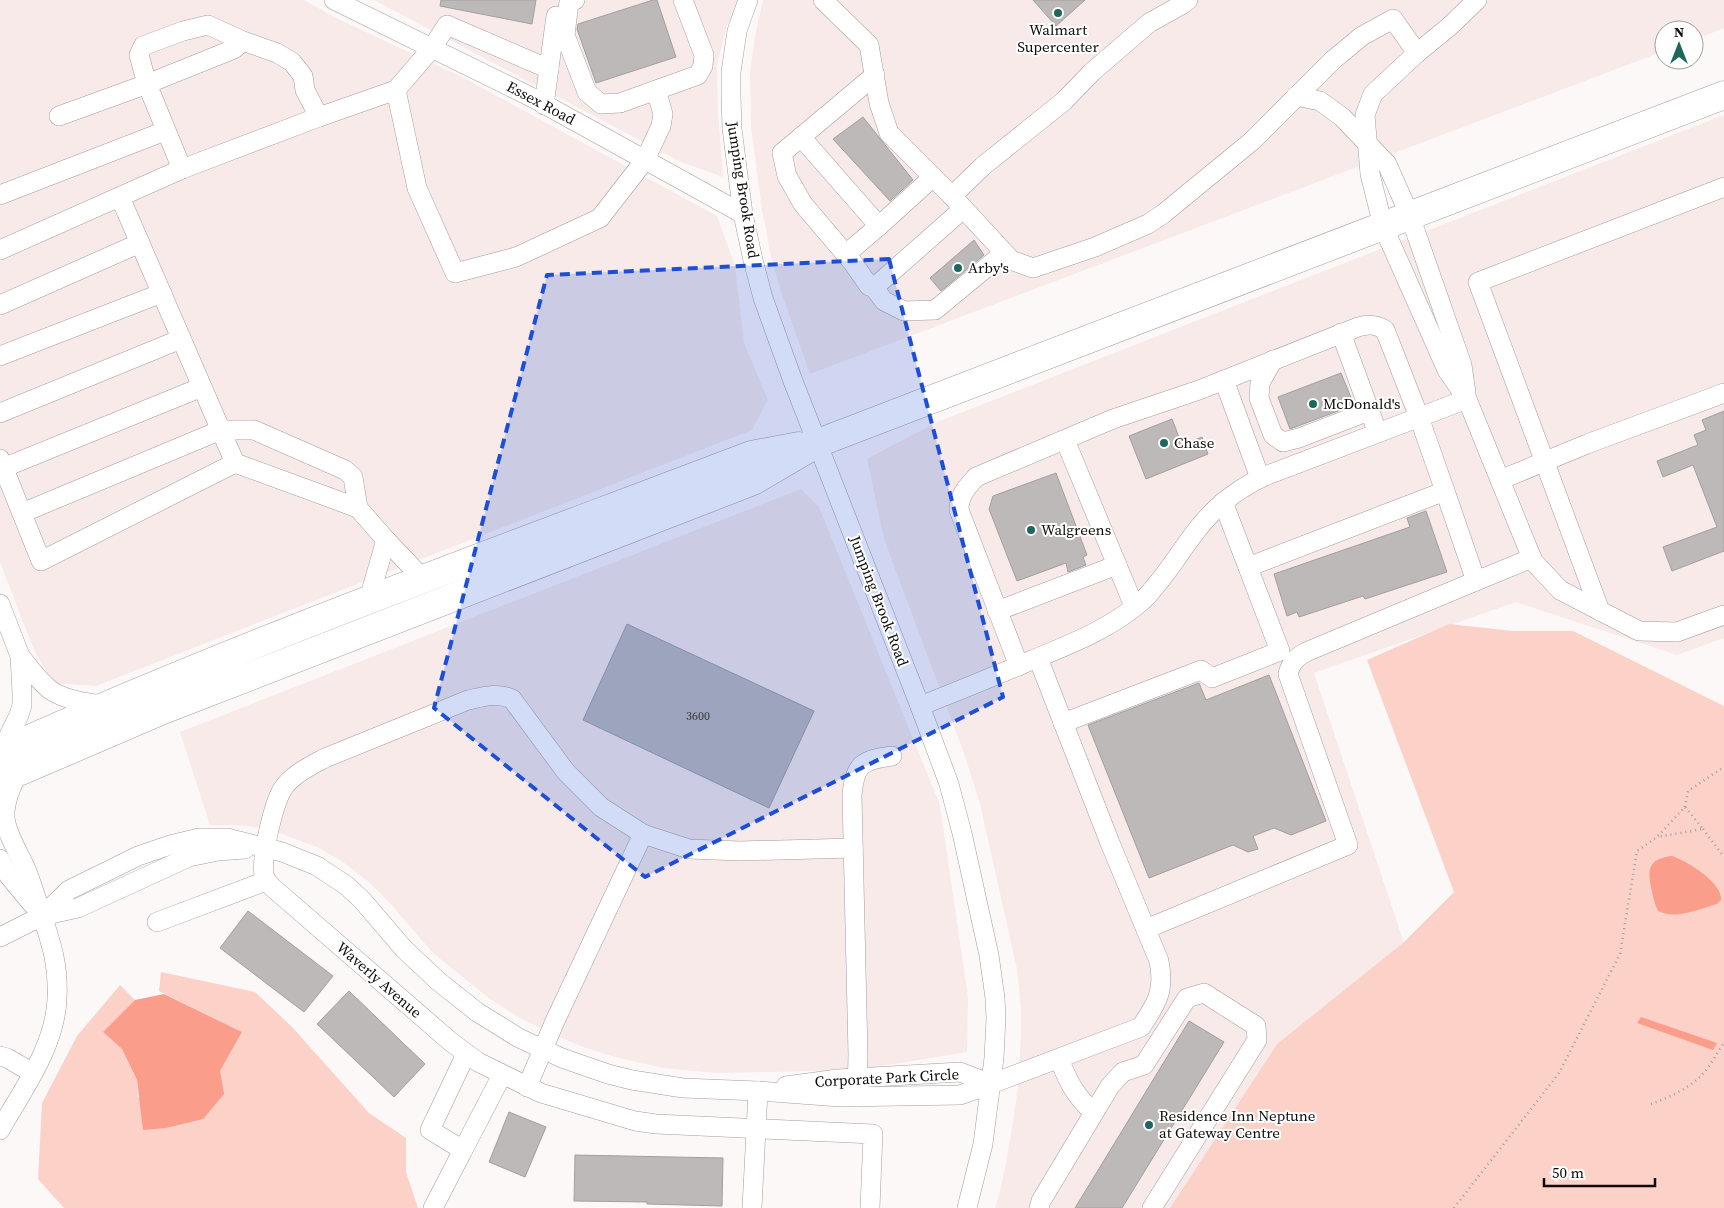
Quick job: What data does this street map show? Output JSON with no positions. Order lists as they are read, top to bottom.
{
  "streets": {
    "street": [
      "Essex Road",
      "Jumping Brook Road",
      "Waverly Avenue",
      "Corporate Park Circle"
    ]
  },
  "crossings": [
    ["Essex Road", "Jumping Brook Road"],
    ["Jumping Brook Road", "Corporate Park Circle"]
  ],
  "places": [
    "Walmart Supercenter",
    "Arby's",
    "McDonald's",
    "Chase",
    "Walgreens",
    "Residence Inn Neptune at Gateway Centre"
  ],
  "house_numbers": ["3600"],
  "scale_bar": "50 m",
  "north": "top"
}
